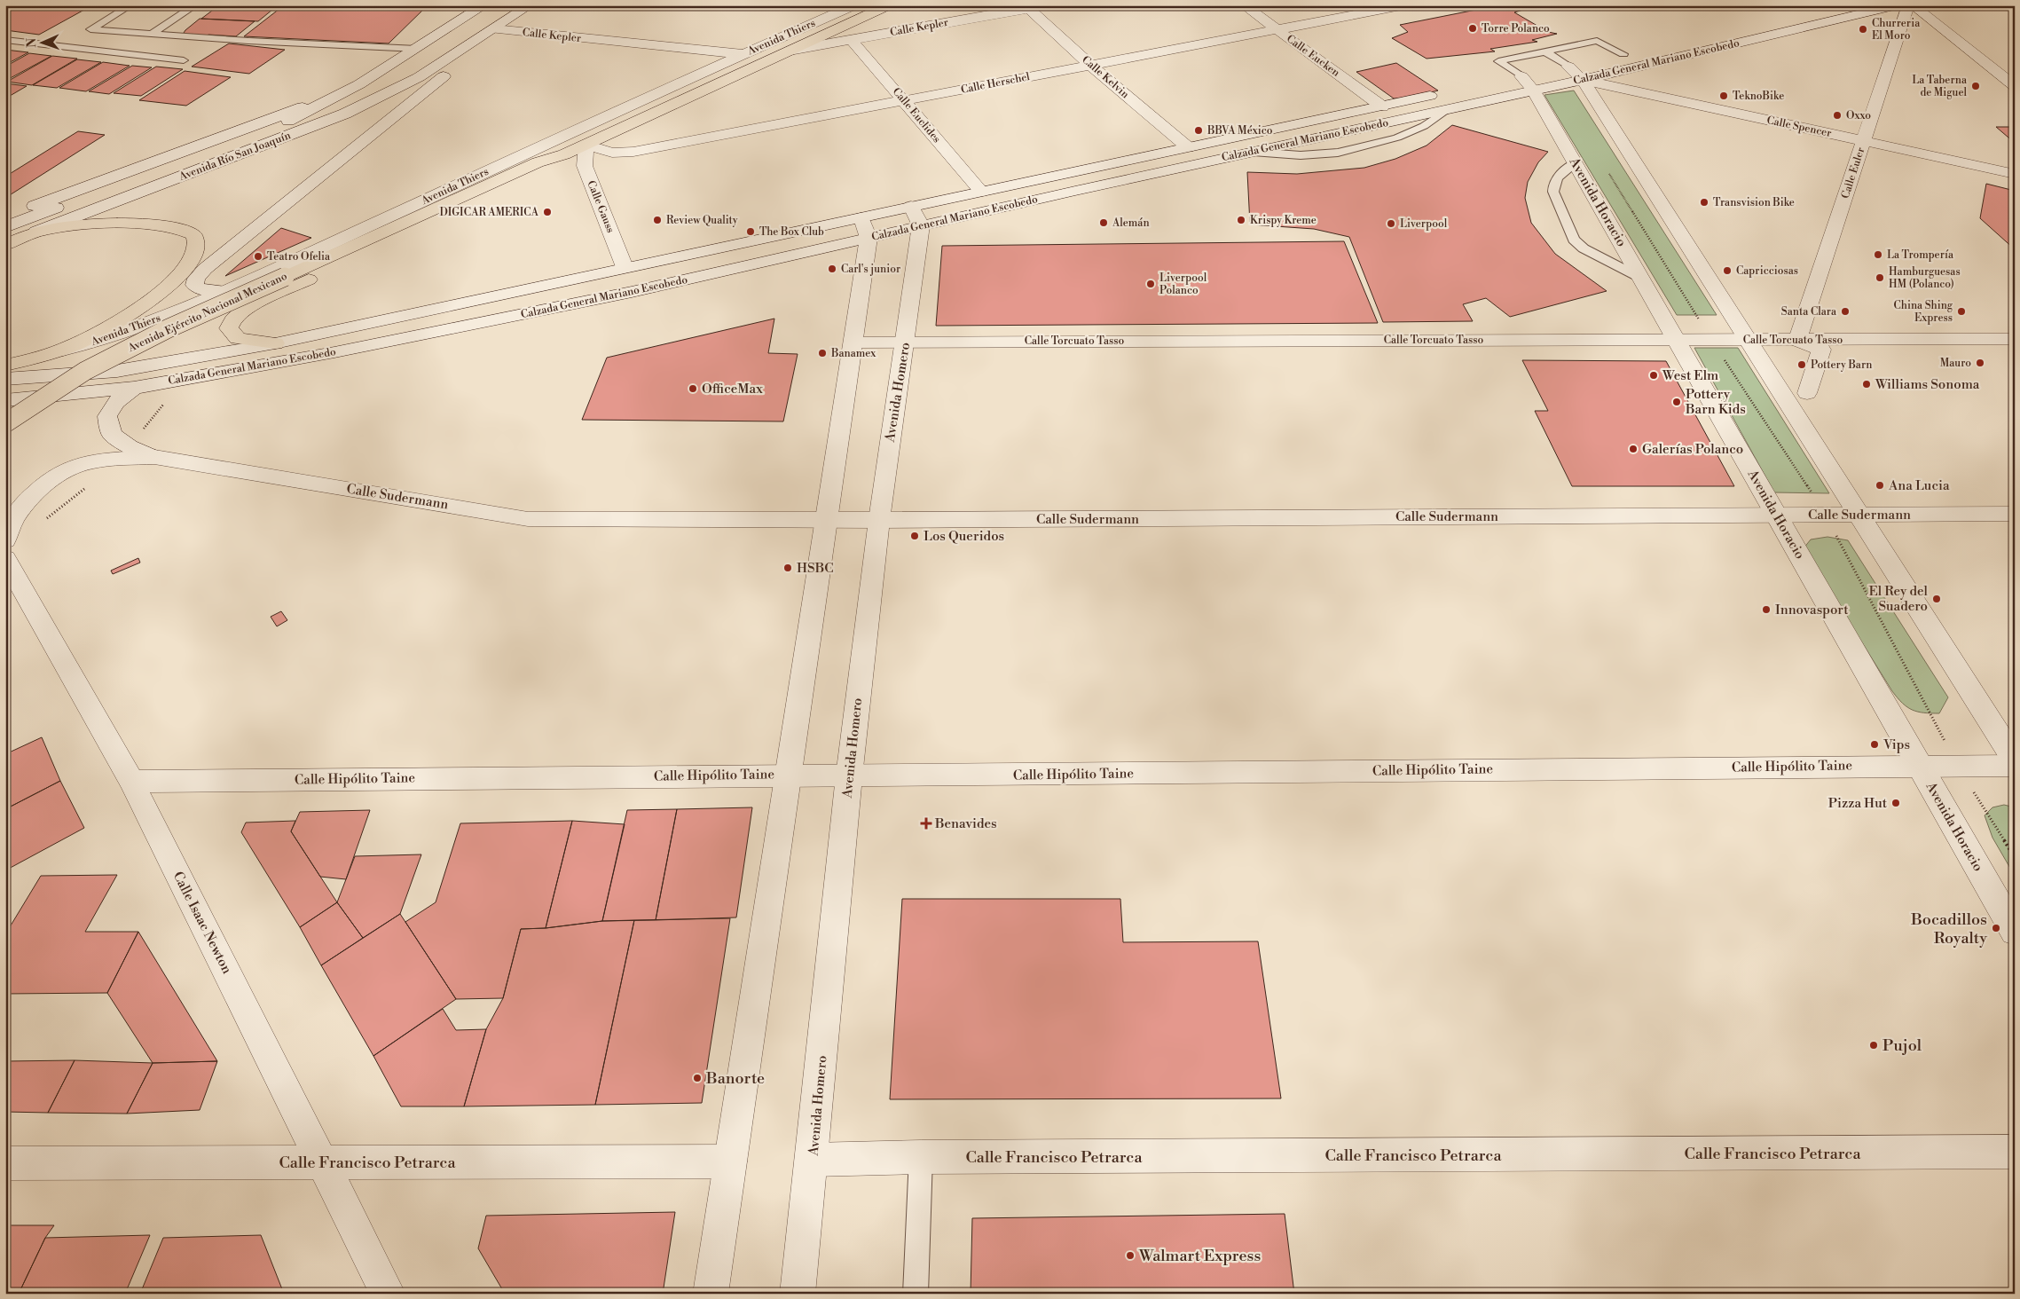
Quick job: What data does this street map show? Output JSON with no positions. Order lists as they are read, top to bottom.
{
  "streets": {
    "main road": ["Avenida Thiers", "Avenida Río San Joaquín", "Avenida Ejército Nacional Mexicano"],
    "street": [
      "Calle Kepler",
      "Calle Eucken",
      "Calzada General Mariano Escobedo",
      "Calle Kelvin",
      "Calle Herschel",
      "Calle Euclides",
      "Calle Spencer",
      "Calle Euler",
      "Avenida Horacio",
      "Calle Gauss",
      "Calle Torcuato Tasso",
      "Avenida Homero",
      "Calle Sudermann",
      "Calle Hipólito Taine",
      "Calle Isaac Newton",
      "Calle Francisco Petrarca"
    ]
  },
  "crossings": [
    ["Calle Kepler", "Avenida Thiers"],
    ["Calle Kepler", "Calle Kelvin"],
    ["Calle Kepler", "Calle Euclides"],
    ["Calle Kepler", "Avenida Río San Joaquín"],
    ["Avenida Thiers", "Calle Herschel"],
    ["Avenida Thiers", "Calle Gauss"],
    ["Avenida Thiers", "Avenida Ejército Nacional Mexicano"],
    ["Calle Eucken", "Calzada General Mariano Escobedo"],
    ["Calle Eucken", "Calle Herschel"],
    ["Calzada General Mariano Escobedo", "Calle Kelvin"],
    ["Calzada General Mariano Escobedo", "Calle Euclides"],
    ["Calzada General Mariano Escobedo", "Calle Spencer"],
    ["Calzada General Mariano Escobedo", "Avenida Horacio"],
    ["Calzada General Mariano Escobedo", "Calle Gauss"],
    ["Calzada General Mariano Escobedo", "Avenida Homero"],
    ["Calle Kelvin", "Calle Herschel"],
    ["Calle Herschel", "Calle Euclides"],
    ["Calle Herschel", "Calle Gauss"],
    ["Calle Spencer", "Calle Euler"],
    ["Calle Euler", "Calle Torcuato Tasso"],
    ["Avenida Horacio", "Calle Torcuato Tasso"],
    ["Avenida Horacio", "Calle Sudermann"],
    ["Avenida Horacio", "Calle Hipólito Taine"],
    ["Calle Torcuato Tasso", "Avenida Homero"],
    ["Avenida Homero", "Calle Sudermann"],
    ["Avenida Homero", "Calle Hipólito Taine"],
    ["Avenida Homero", "Calle Francisco Petrarca"],
    ["Calle Hipólito Taine", "Calle Isaac Newton"],
    ["Calle Isaac Newton", "Calle Francisco Petrarca"]
  ],
  "places": {
    "other": [
      "Torre Polanco",
      "Churreria El Moro",
      "La Taberna de Miguel",
      "TeknoBike",
      "Oxxo",
      "BBVA México",
      "Transvision Bike",
      "DIGICAR AMERICA",
      "Review Quality",
      "Krispy Kreme",
      "Alemán",
      "Liverpool",
      "The Box Club",
      "La Trompería",
      "Teatro Ofelia",
      "Carl's junior",
      "Capricciosas",
      "Hamburguesas HM (Polanco)",
      "Liverpool Polanco",
      "Santa Clara",
      "China Shing Express",
      "Banamex",
      "Mauro",
      "Pottery Barn",
      "West Elm",
      "Williams Sonoma",
      "OfficeMax",
      "Pottery Barn Kids",
      "Galerías Polanco",
      "Ana Lucia",
      "Los Queridos",
      "HSBC",
      "El Rey del Suadero",
      "Innovasport",
      "Vips",
      "Pizza Hut",
      "Bocadillos Royalty",
      "Pujol",
      "Banorte",
      "Walmart Express"
    ],
    "health": ["Benavides"]
  },
  "north": "left"
}
